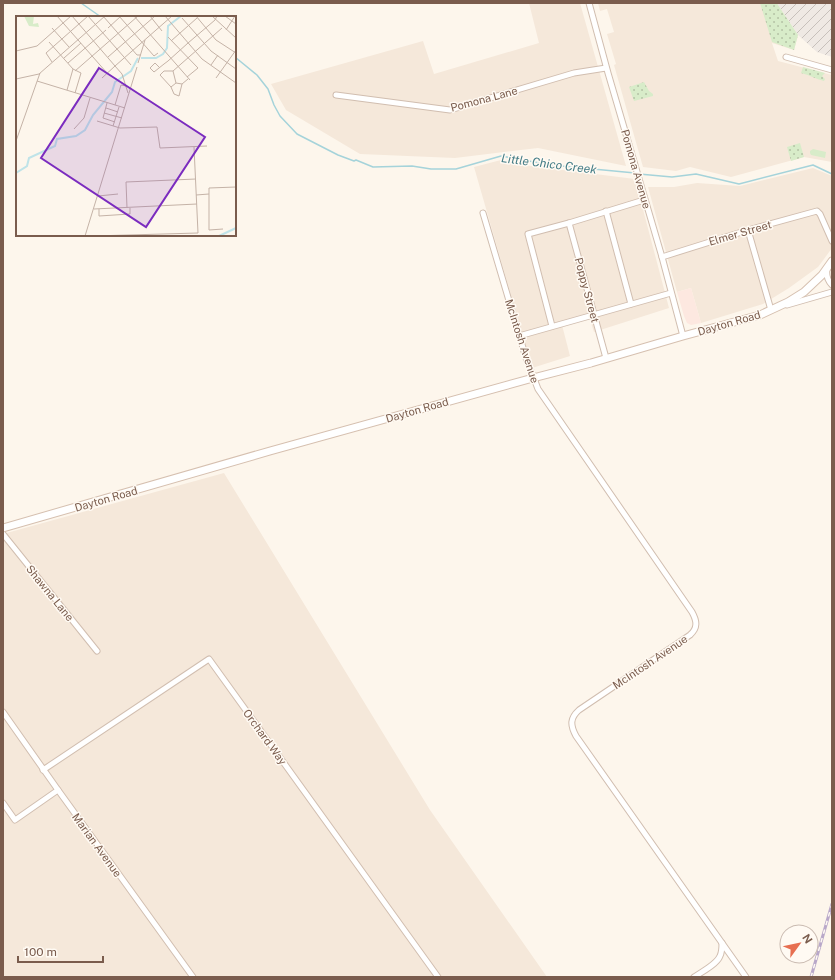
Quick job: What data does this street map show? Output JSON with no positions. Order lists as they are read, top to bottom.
{
  "streets": {
    "street": [
      "Pomona Lane",
      "Pomona Avenue",
      "Elmer Street",
      "Poppy Street",
      "Dayton Road",
      "McIntosh Avenue",
      "Shawna Lane",
      "Orchard Way",
      "Marian Avenue"
    ]
  },
  "crossings": [
    ["Pomona Lane", "Pomona Avenue"],
    ["Pomona Avenue", "Elmer Street"],
    ["Pomona Avenue", "Dayton Road"],
    ["Poppy Street", "Dayton Road"],
    ["Dayton Road", "McIntosh Avenue"],
    ["Orchard Way", "Marian Avenue"]
  ],
  "water": ["Little Chico Creek"],
  "scale_bar": "100 m",
  "north": "top right"
}
